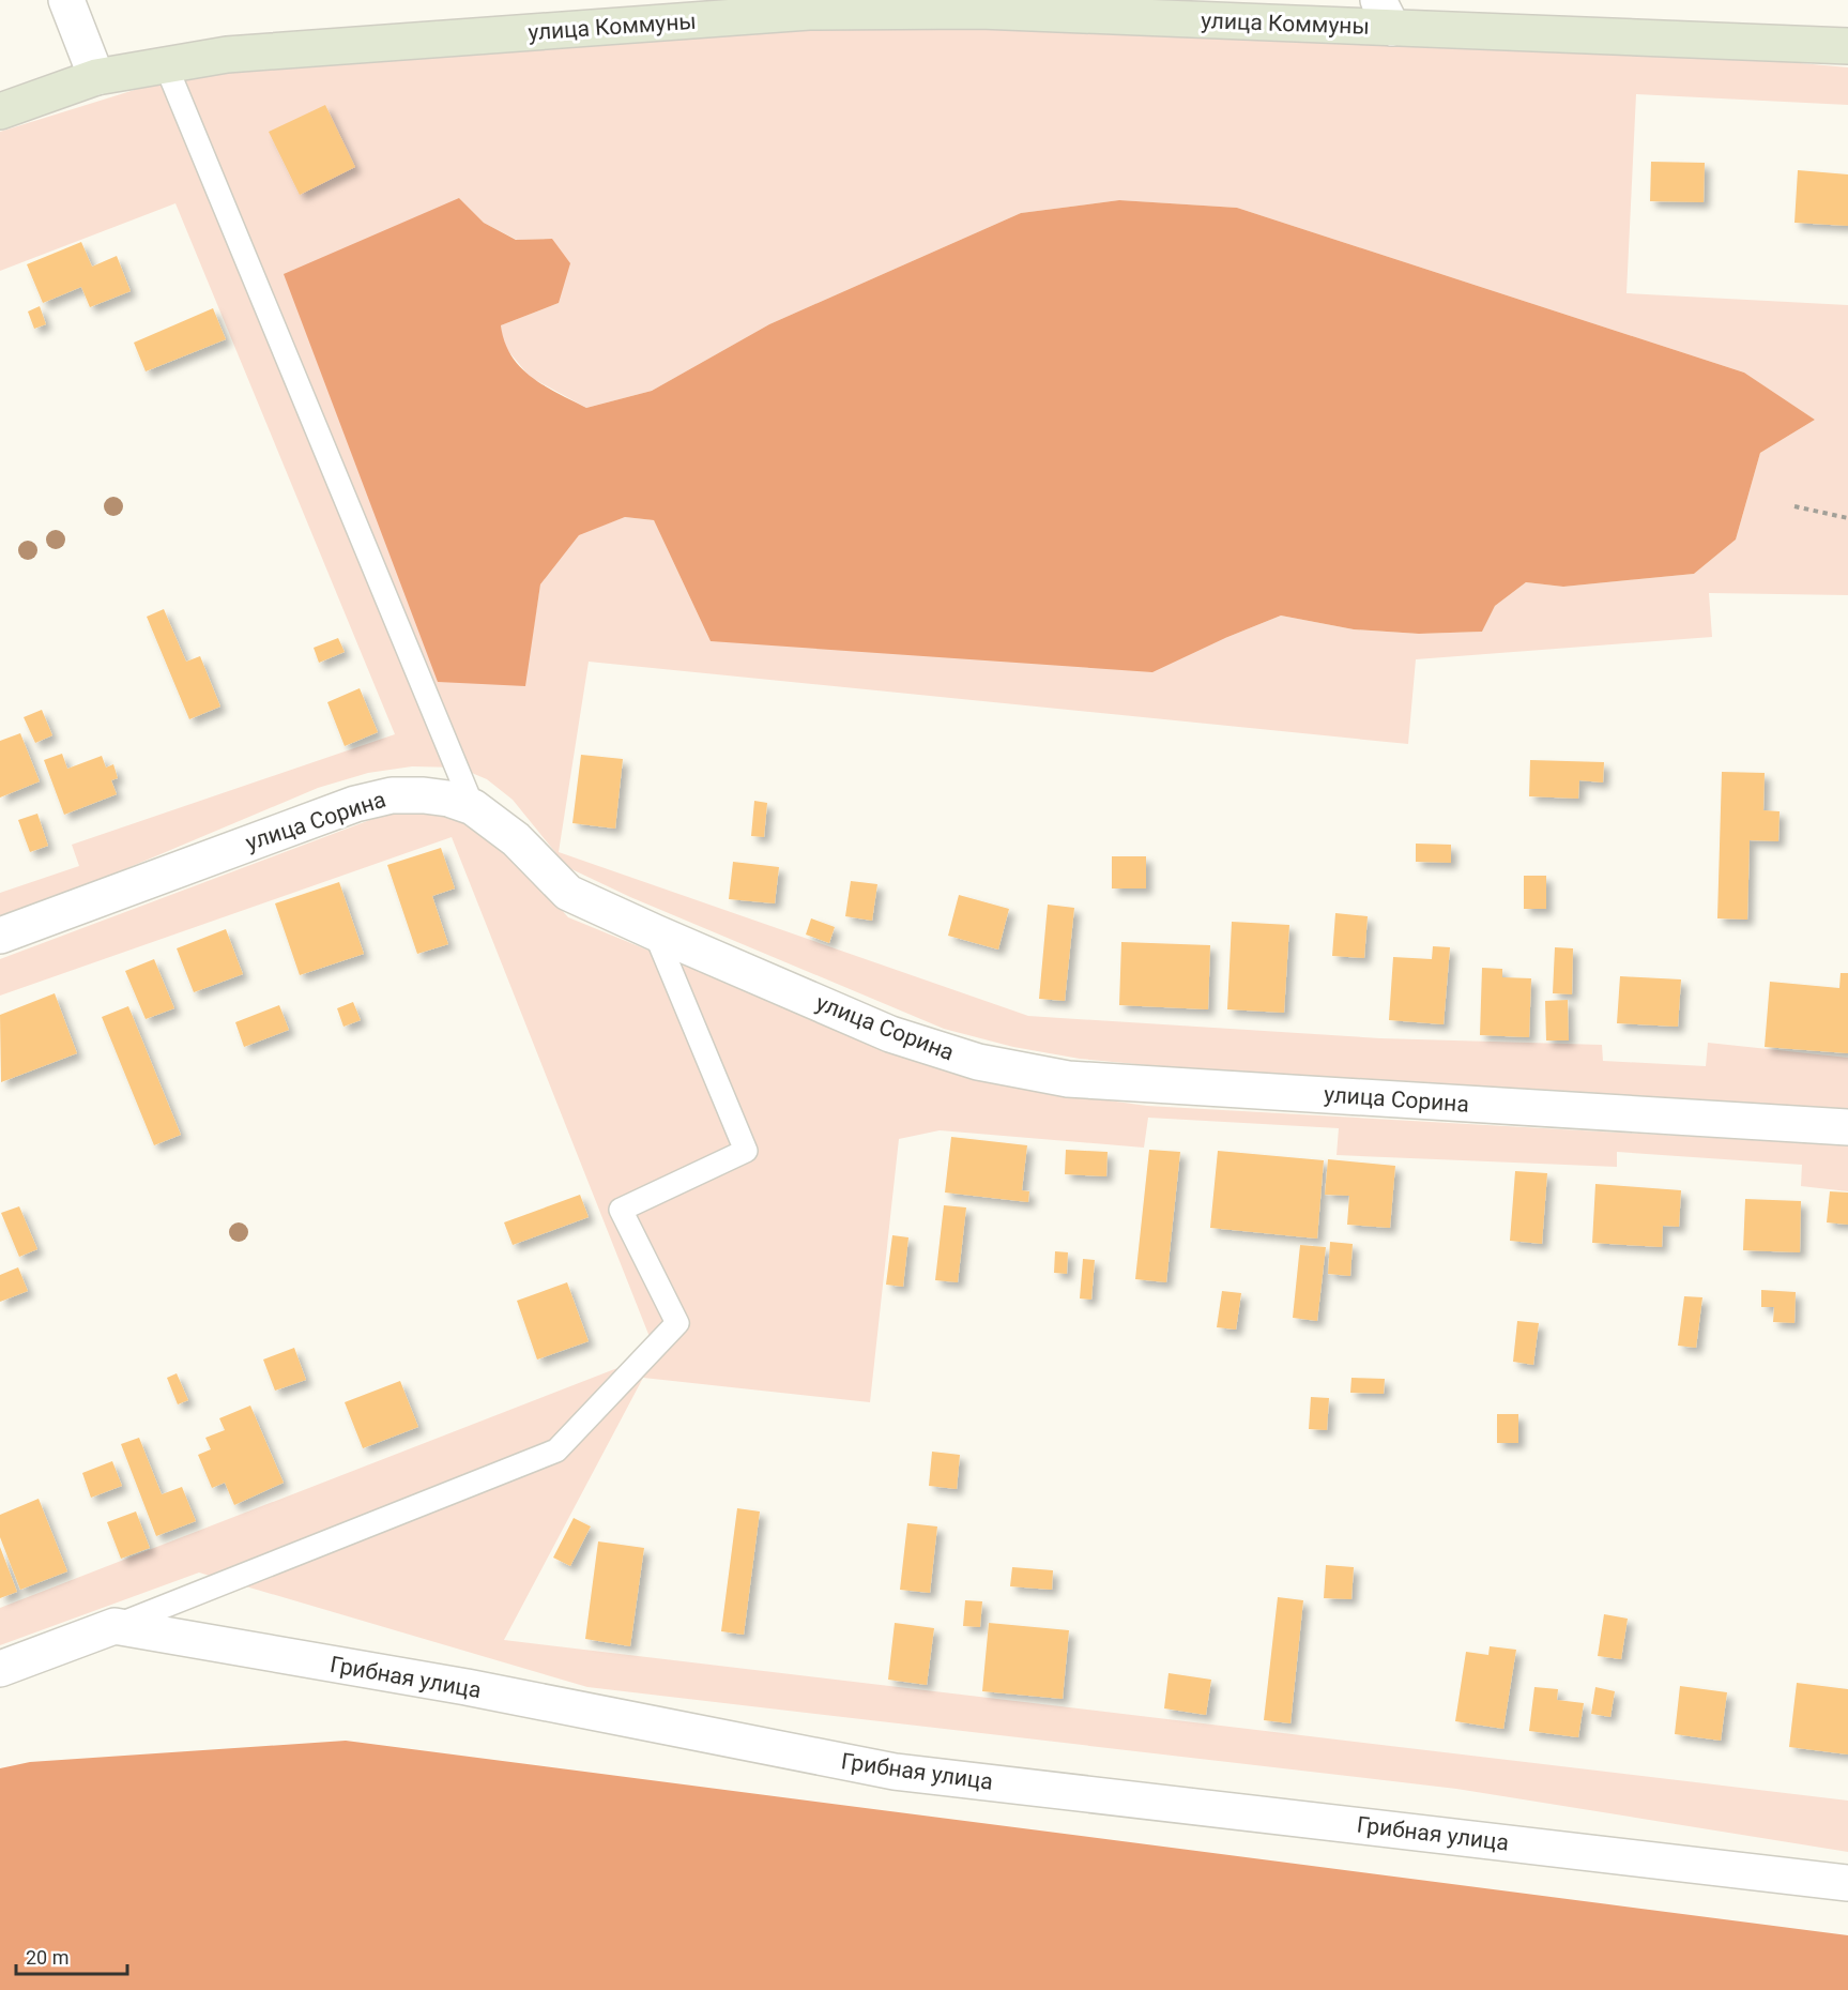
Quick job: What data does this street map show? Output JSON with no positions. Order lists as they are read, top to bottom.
{
  "streets": {
    "street": ["улица Коммуны", "улица Сорина", "Грибная улица"]
  },
  "scale_bar": "20 m"
}
